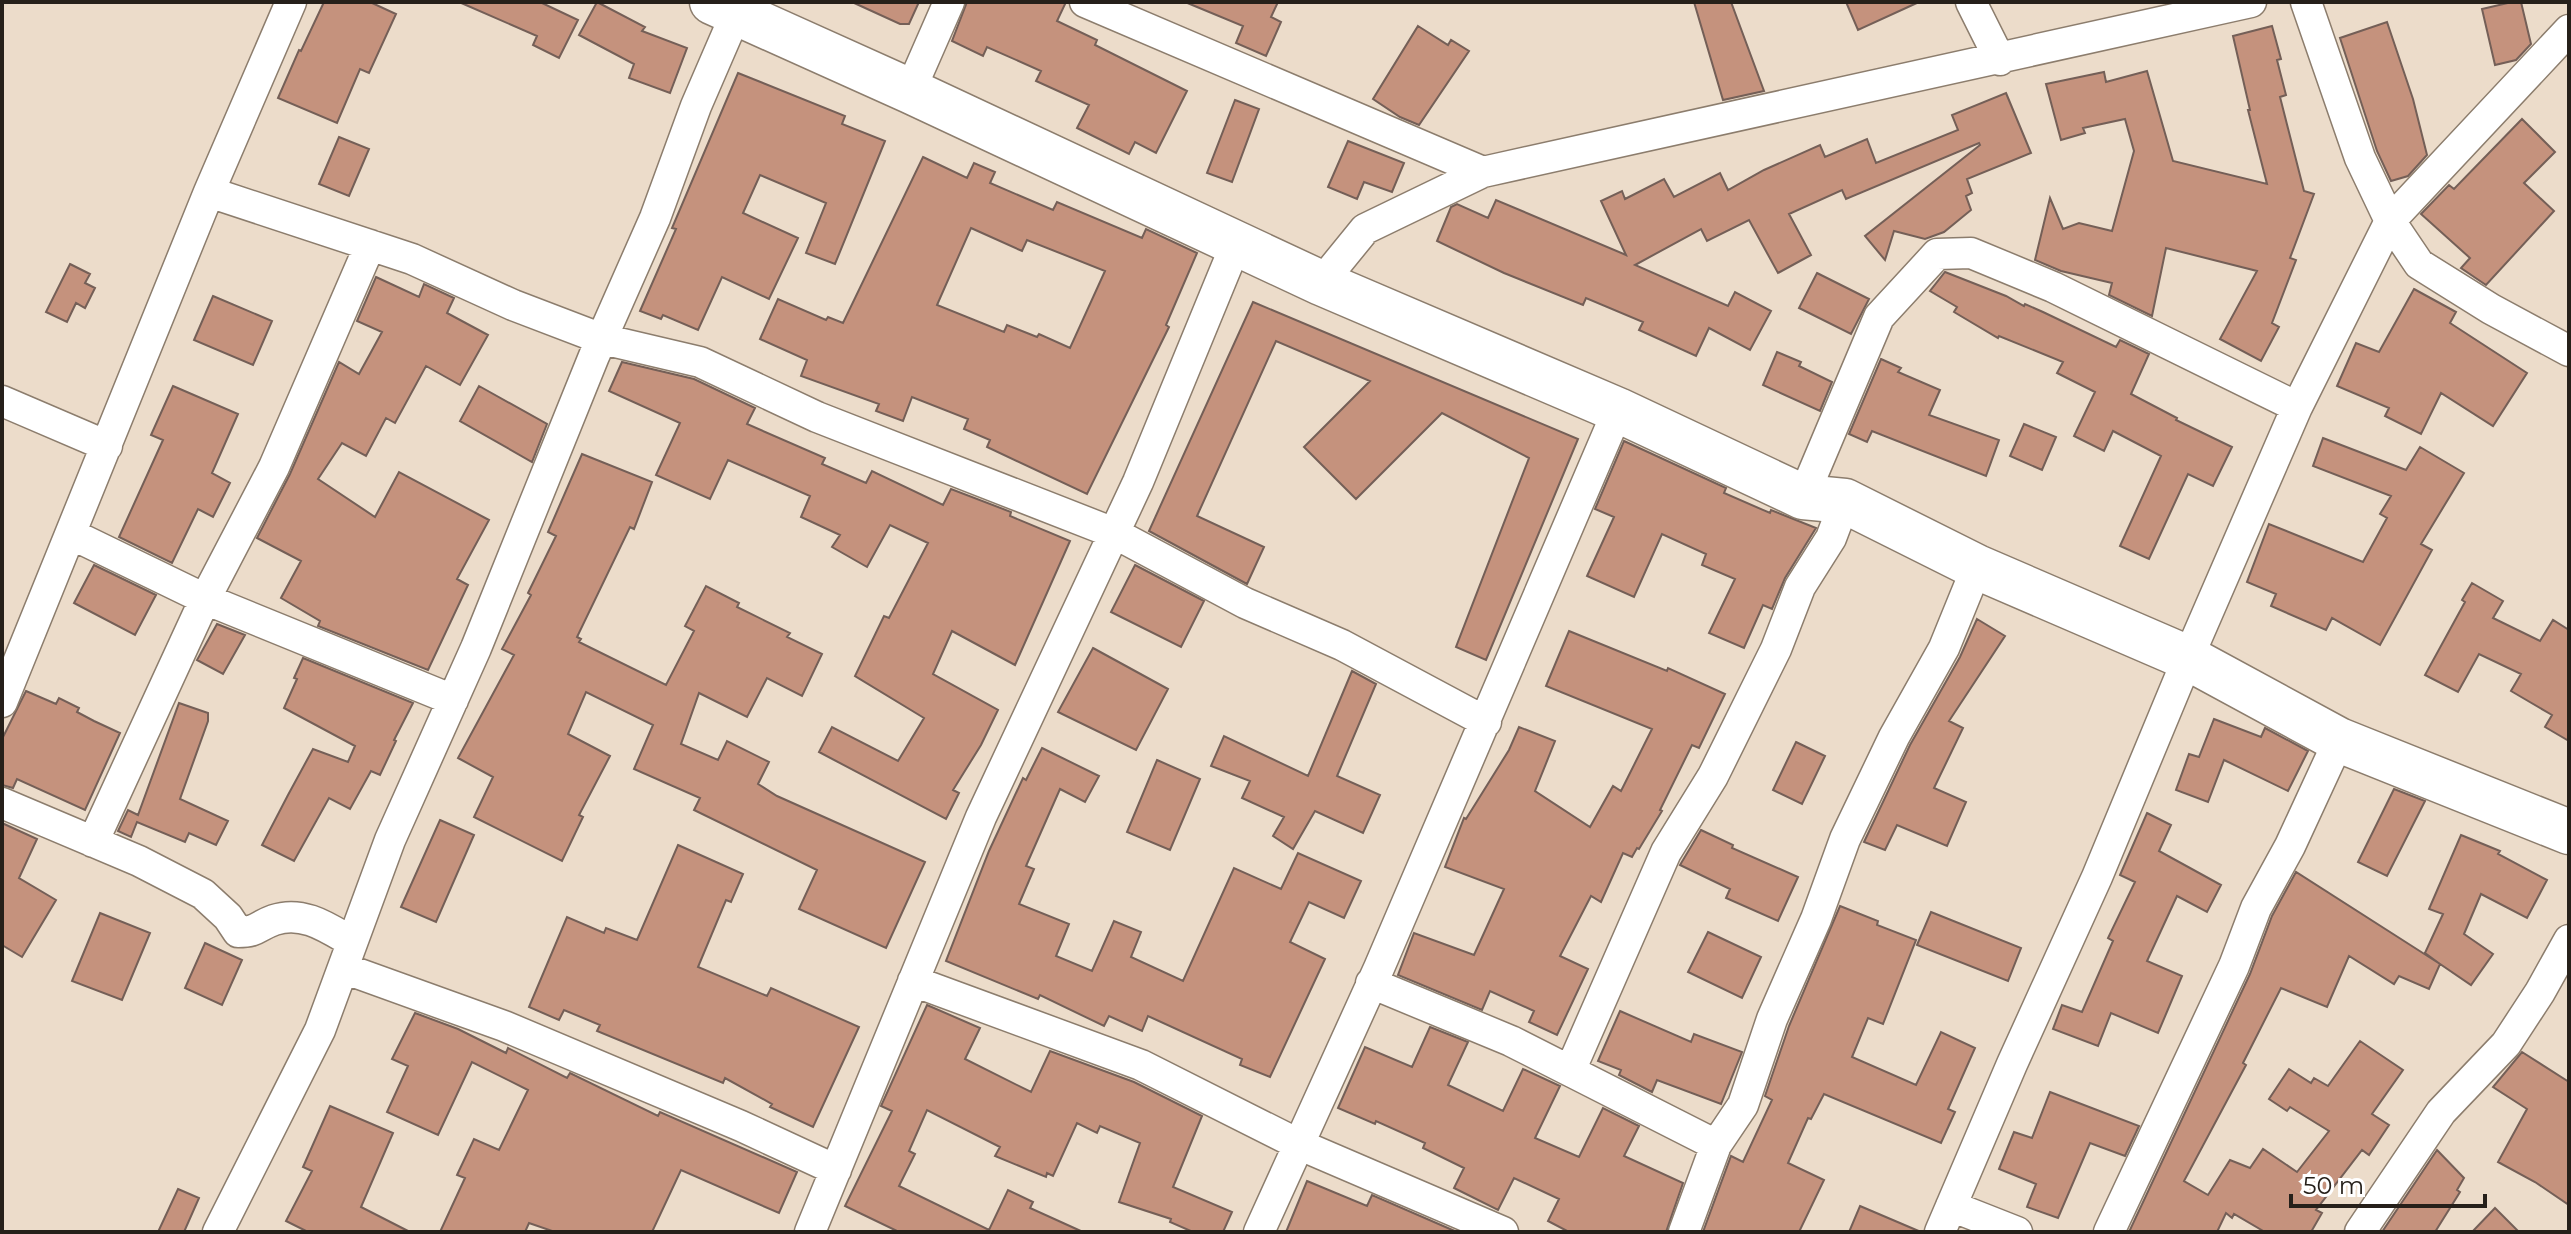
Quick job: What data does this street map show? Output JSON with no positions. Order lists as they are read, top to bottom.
{
  "scale_bar": "50 m"
}
